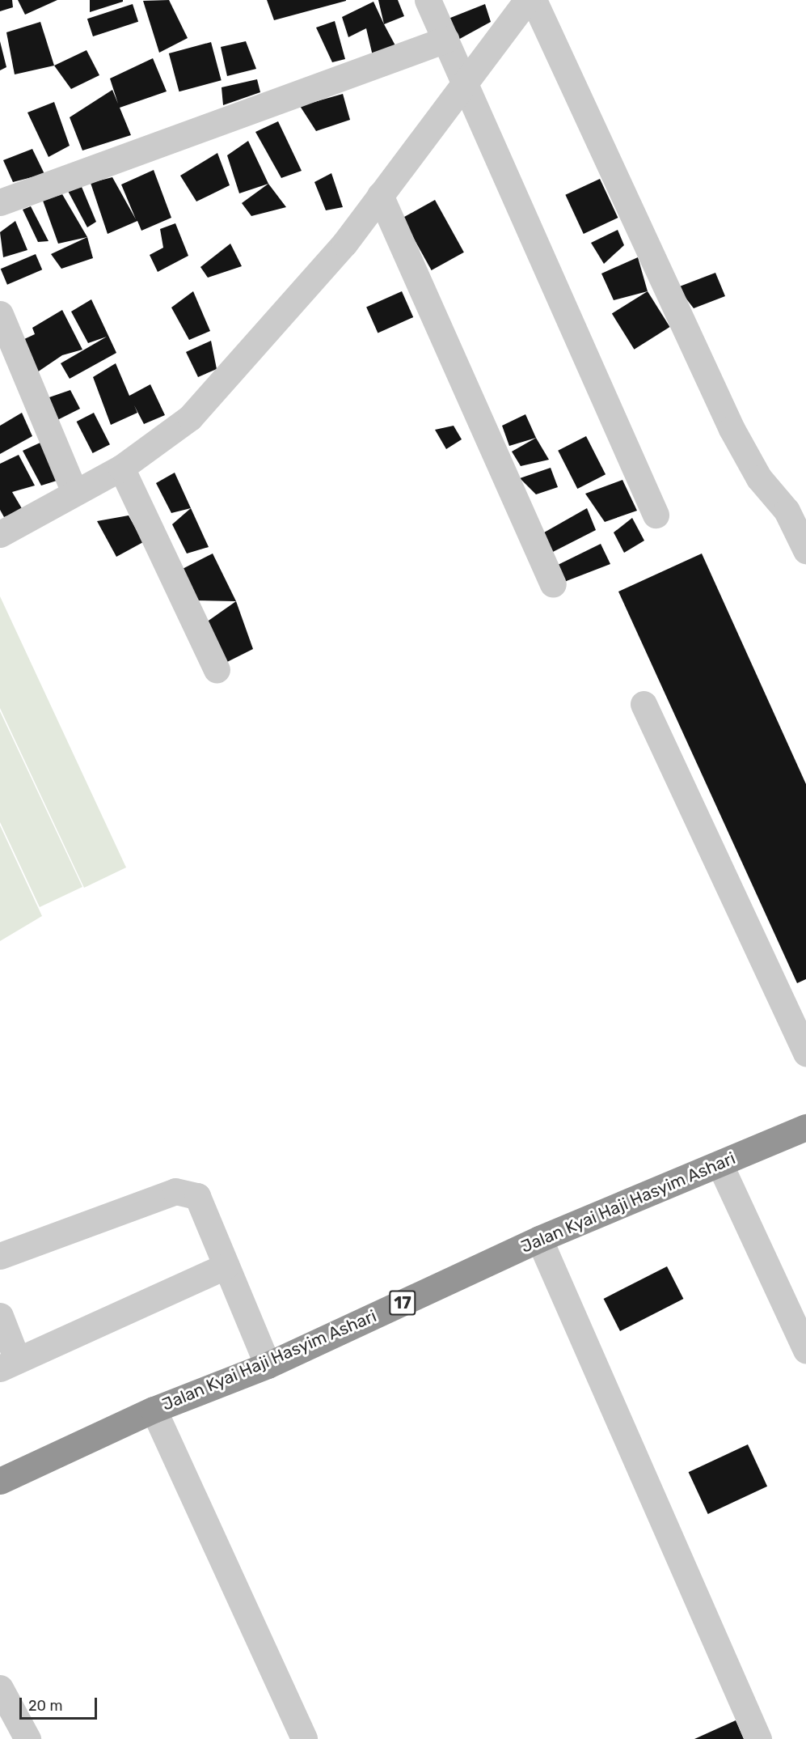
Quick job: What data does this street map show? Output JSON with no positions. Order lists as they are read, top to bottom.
{
  "streets": {
    "highway": ["Jalan Kyai Haji Hasyim Ashari", "17"]
  },
  "scale_bar": "20 m"
}
